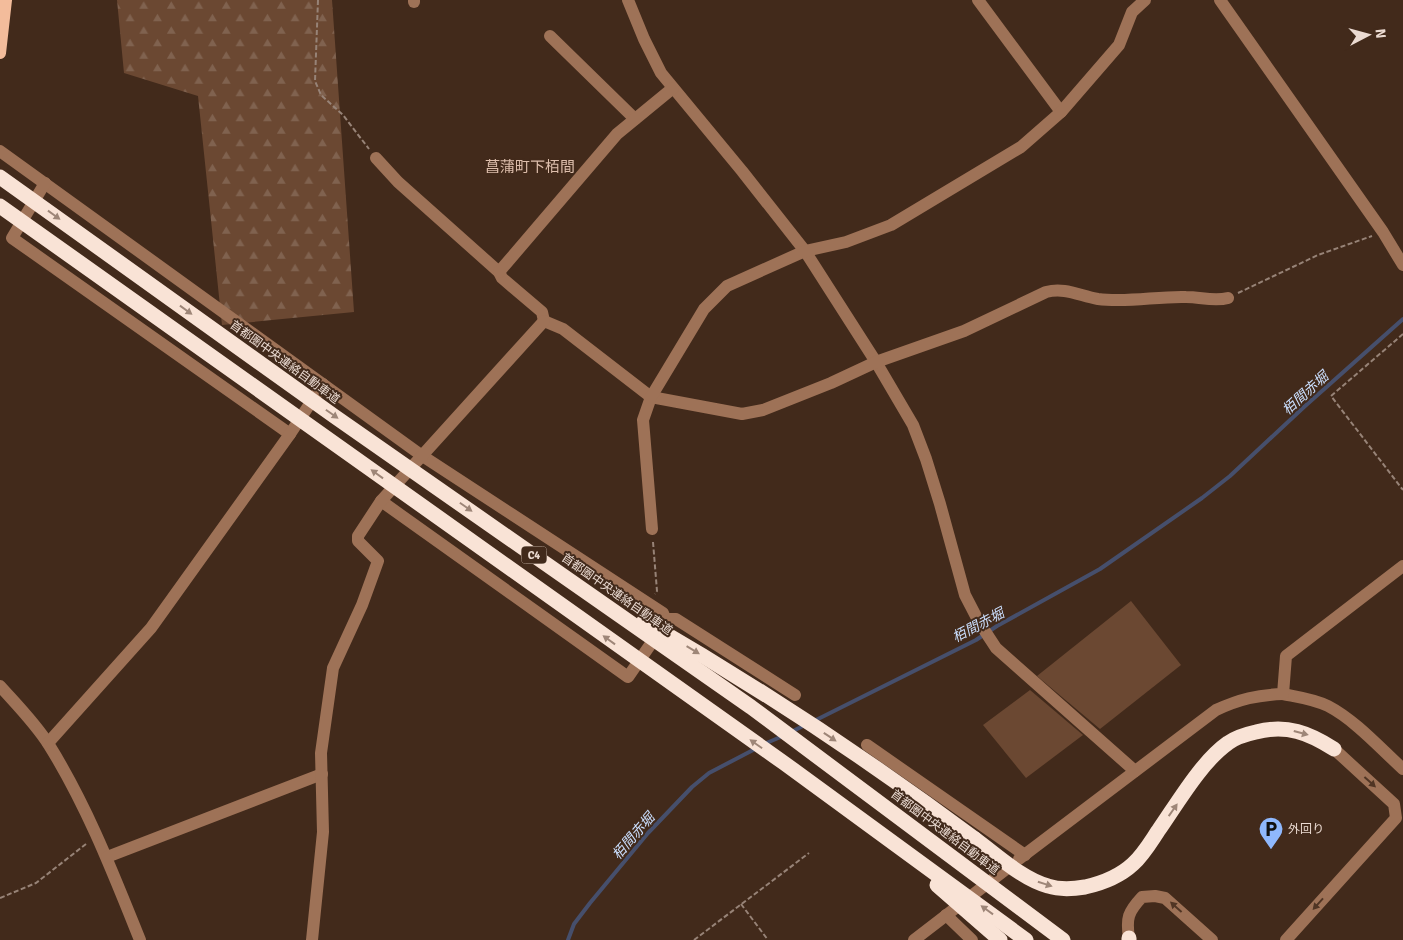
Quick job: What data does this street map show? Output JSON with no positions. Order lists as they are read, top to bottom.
{
  "streets": {
    "highway": ["首都圏中央連絡自動車道", "C4"]
  },
  "districts": ["菖蒲町下栢間"],
  "water": ["栢間赤堀"],
  "places": {
    "parking": ["外回り"]
  },
  "north": "right"
}
